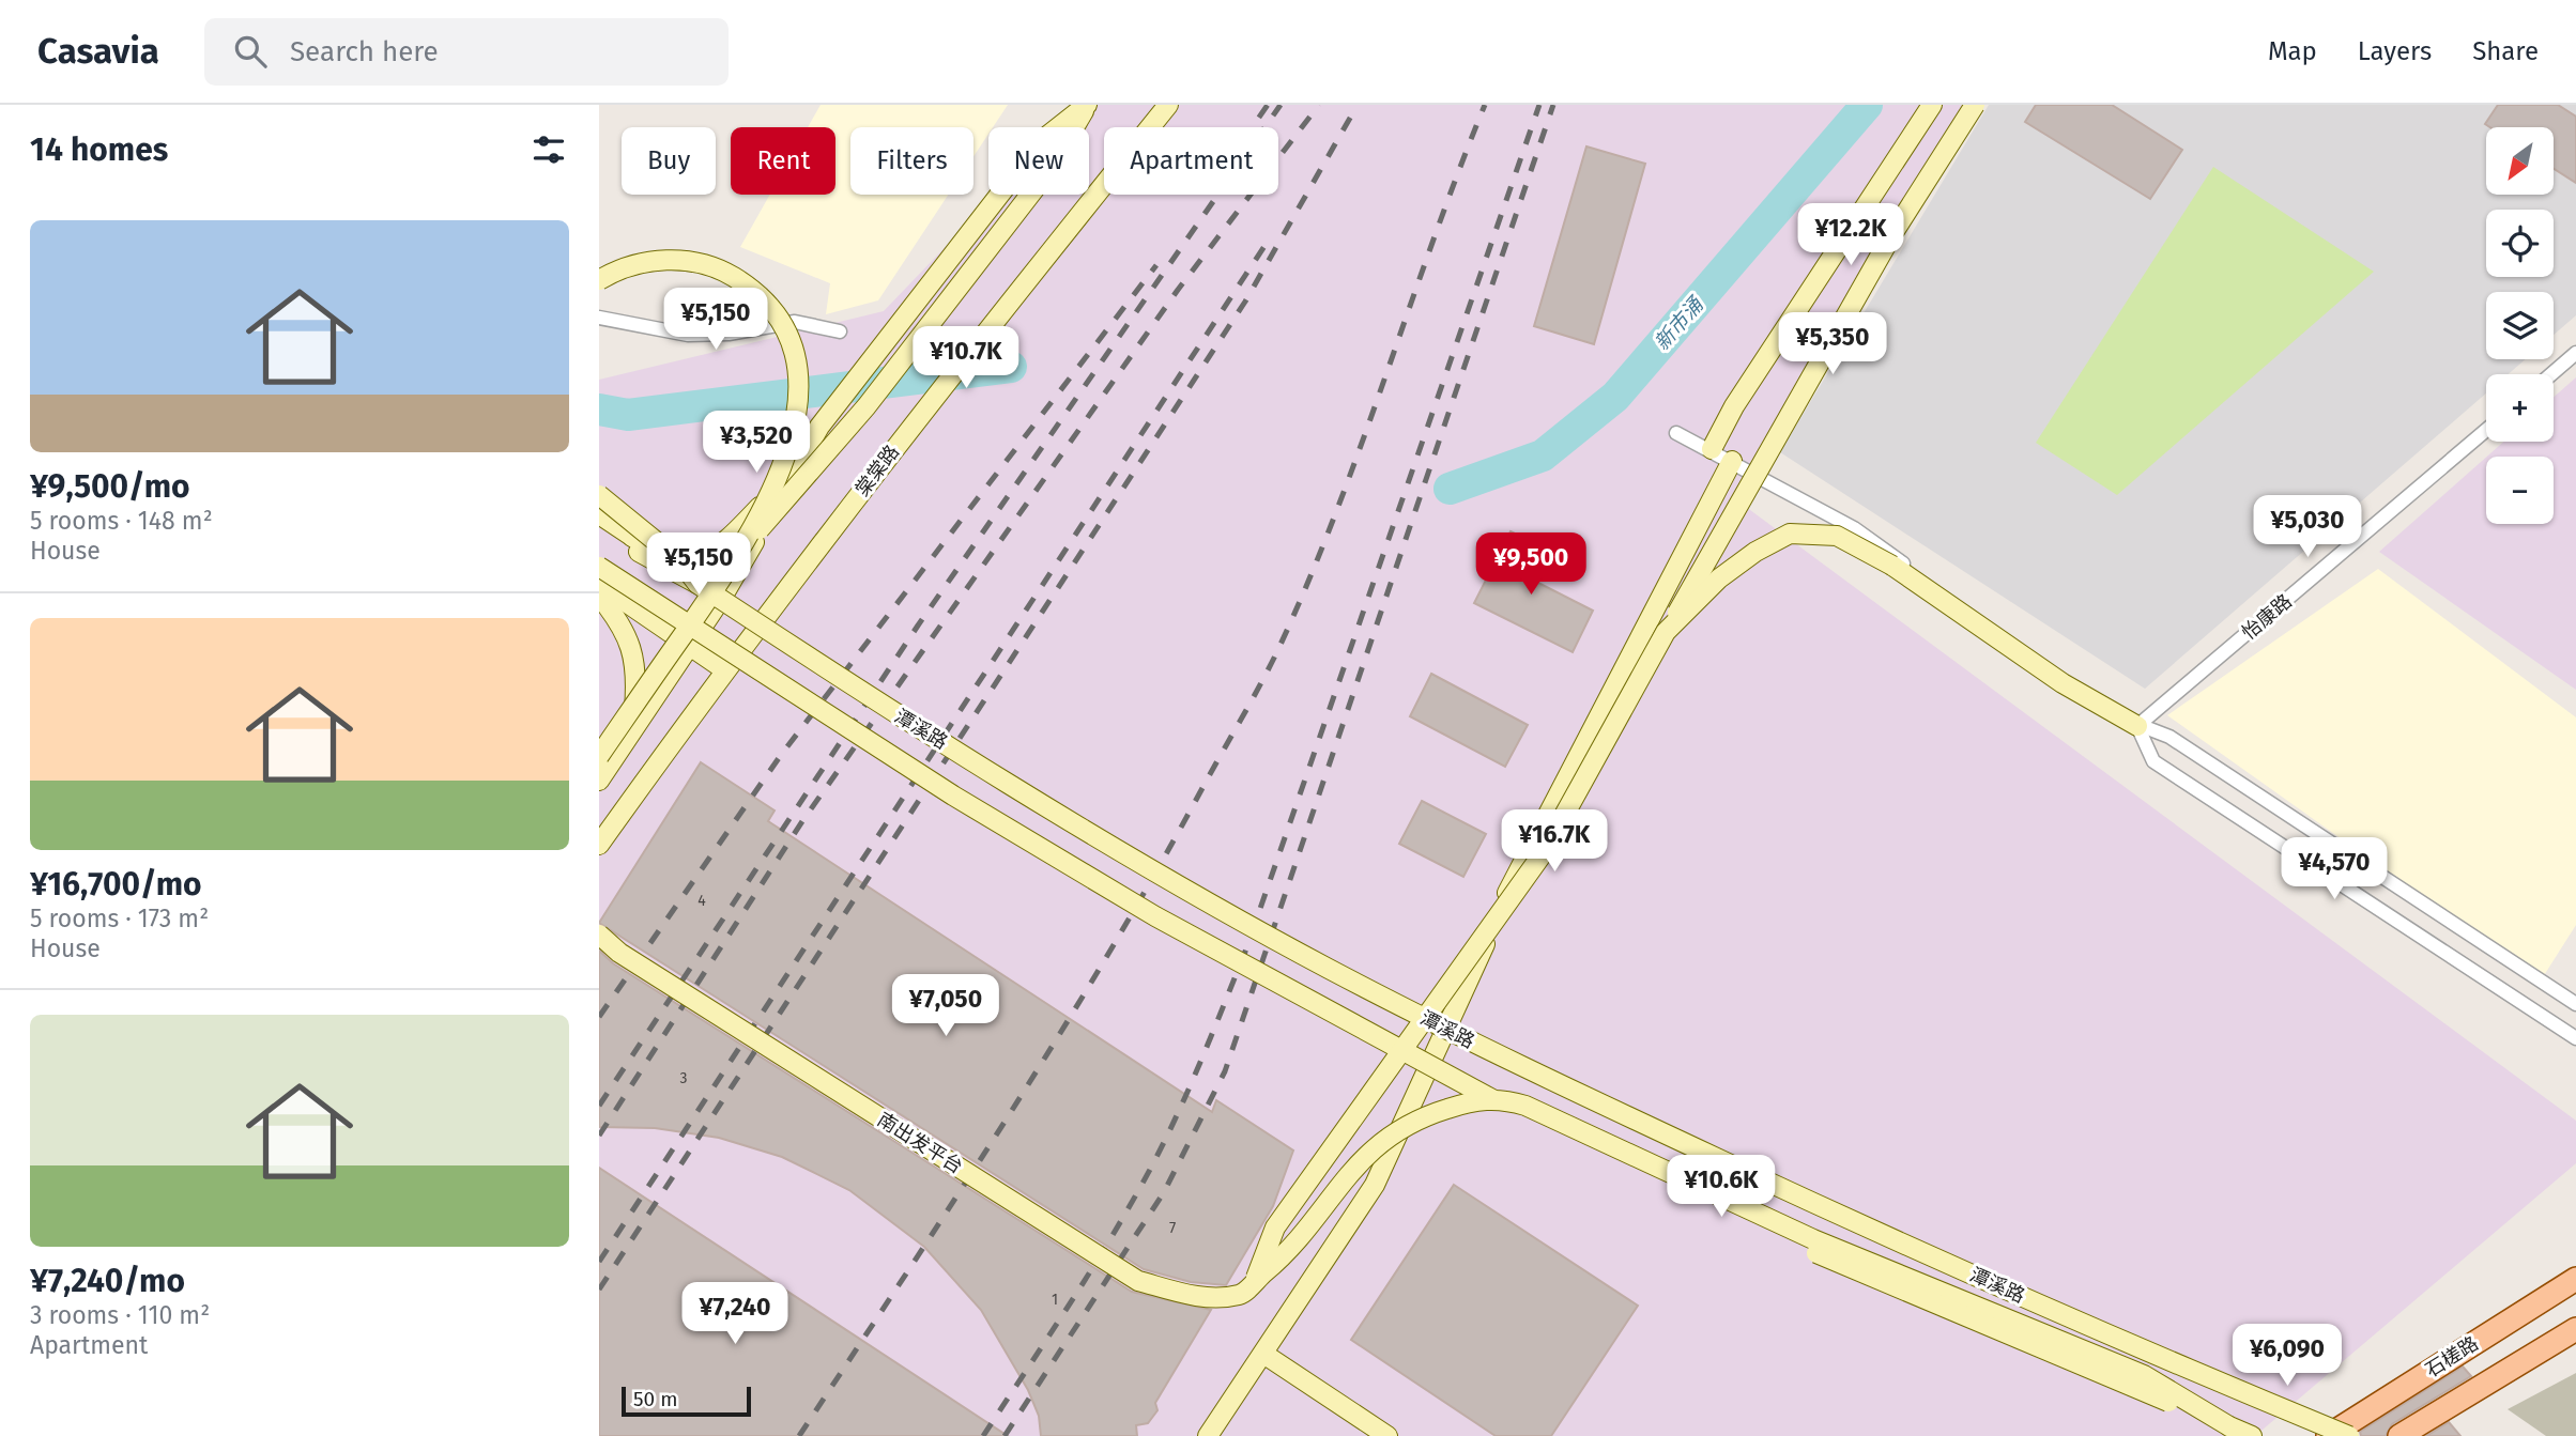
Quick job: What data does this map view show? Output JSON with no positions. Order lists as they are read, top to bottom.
{
  "streets": {
    "main road": ["石槎路"],
    "street": [
      "棠棠路",
      "怡康路",
      "潭溪路",
      "南出发平台"
    ]
  },
  "crossings": [
    ["潭溪路", "南出发平台"]
  ],
  "water": ["新市涌"],
  "house_numbers": [
    "4",
    "3",
    "7",
    "1"
  ],
  "scale_bar": "50 m",
  "north": "bottom left",
  "page": {
    "header": "Casavia",
    "search": "Search here",
    "nav": ["Map", "Layers", "Share"],
    "heading": "14 homes",
    "map_buttons": ["+", "−"],
    "chip": [
      "Buy",
      "Rent",
      "Filters",
      "New",
      "Apartment"
    ],
    "list": [
      {
        "name": "¥9,500/mo",
        "note": "5 rooms · 148 m² · House"
      },
      {
        "name": "¥16,700/mo",
        "note": "5 rooms · 173 m² · House"
      },
      {
        "name": "¥7,240/mo",
        "note": "3 rooms · 110 m² · Apartment"
      }
    ],
    "price": [
      "¥12.2K",
      "¥5,150",
      "¥5,350",
      "¥10.7K",
      "¥3,520",
      "¥5,030",
      "¥5,150",
      "¥9,500",
      "¥16.7K",
      "¥4,570",
      "¥7,050",
      "¥10.6K",
      "¥7,240",
      "¥6,090"
    ],
    "scale": "50 m"
  }
}
